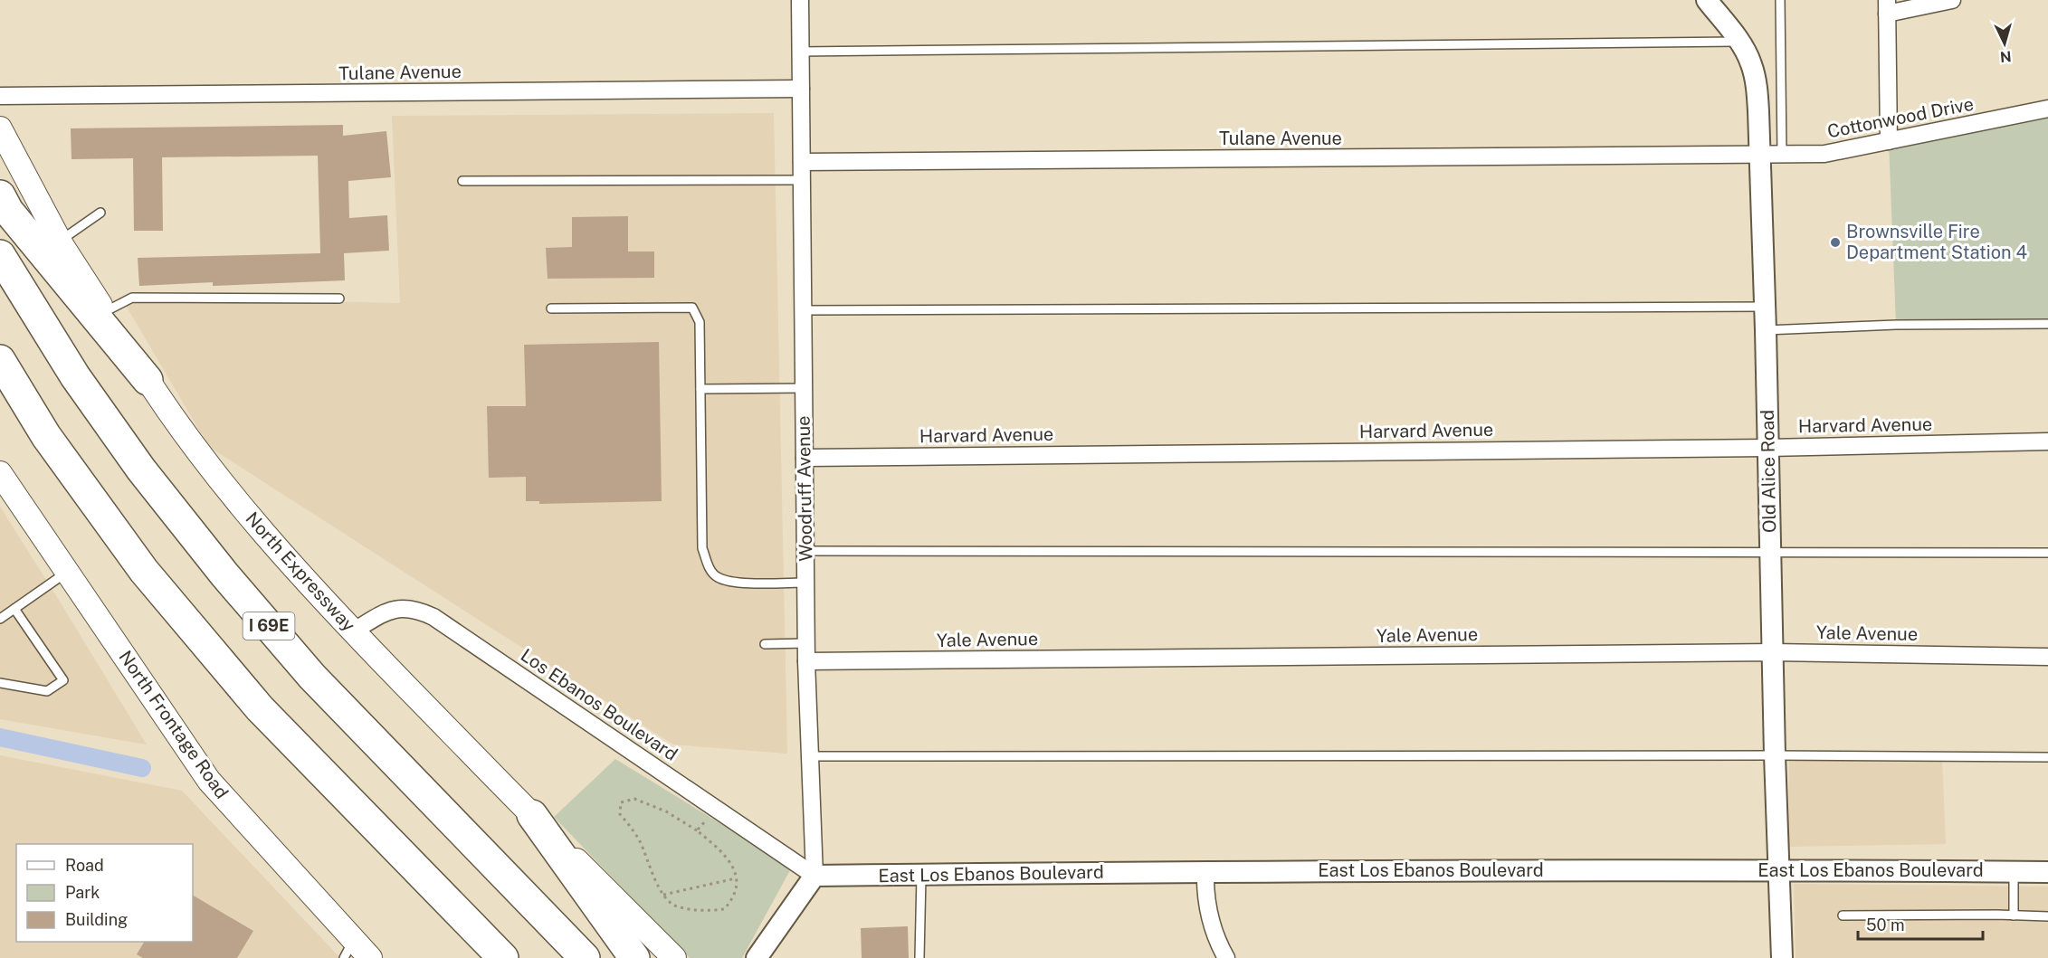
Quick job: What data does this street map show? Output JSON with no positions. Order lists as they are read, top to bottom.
{
  "streets": {
    "highway": ["I 69E"],
    "main road": ["North Expressway", "North Frontage Road"],
    "street": [
      "Tulane Avenue",
      "Cottonwood Drive",
      "Harvard Avenue",
      "Old Alice Road",
      "Woodruff Avenue",
      "Yale Avenue",
      "Los Ebanos Boulevard",
      "East Los Ebanos Boulevard"
    ]
  },
  "crossings": [
    ["Tulane Avenue", "Cottonwood Drive"],
    ["Tulane Avenue", "Old Alice Road"],
    ["Tulane Avenue", "Woodruff Avenue"],
    ["Cottonwood Drive", "Old Alice Road"],
    ["Harvard Avenue", "Old Alice Road"],
    ["Harvard Avenue", "Woodruff Avenue"],
    ["Old Alice Road", "Yale Avenue"],
    ["Old Alice Road", "East Los Ebanos Boulevard"],
    ["Woodruff Avenue", "Yale Avenue"],
    ["Woodruff Avenue", "Los Ebanos Boulevard"],
    ["Woodruff Avenue", "East Los Ebanos Boulevard"],
    ["North Expressway", "Los Ebanos Boulevard"],
    ["Los Ebanos Boulevard", "East Los Ebanos Boulevard"]
  ],
  "places": ["Brownsville Fire Department Station 4"],
  "legend": ["Road", "Park", "Building"],
  "scale_bar": "50 m",
  "north": "bottom"
}
